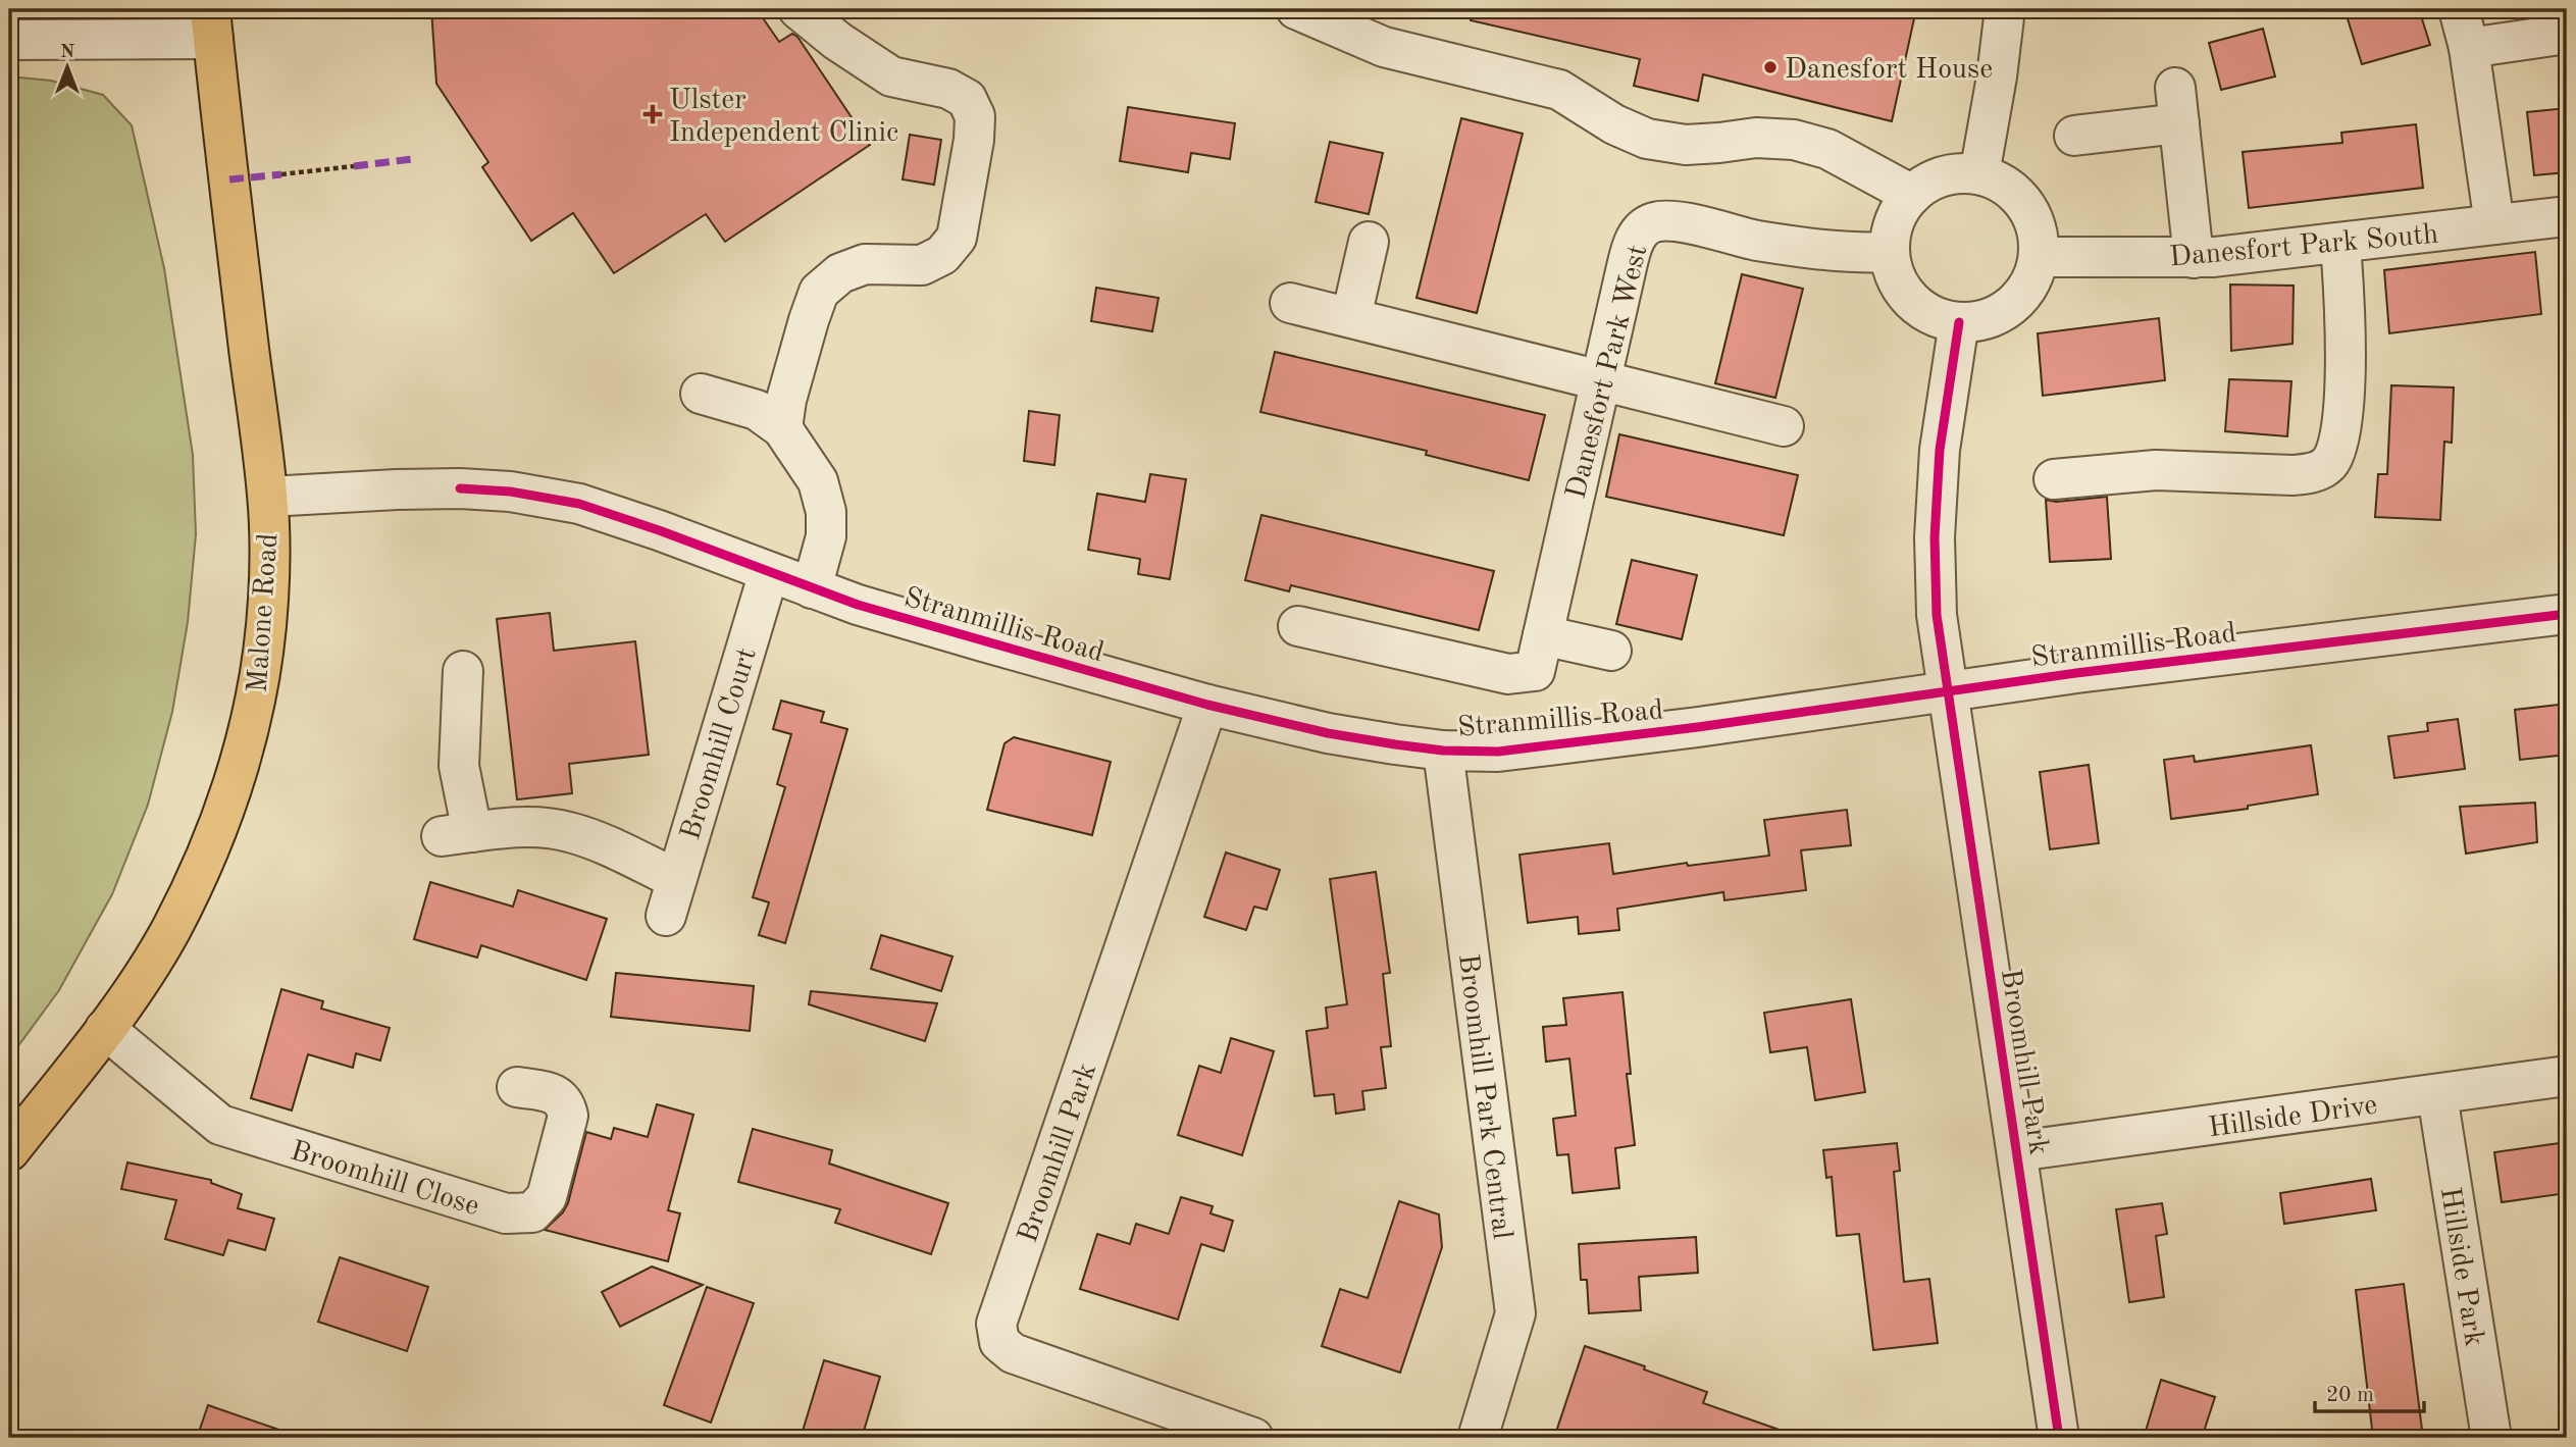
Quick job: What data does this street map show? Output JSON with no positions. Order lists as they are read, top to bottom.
{
  "streets": {
    "main road": ["Malone Road"],
    "street": [
      "Danesfort Park South",
      "Danesfort Park West",
      "Stranmillis Road",
      "Broomhill Court",
      "Broomhill Park",
      "Broomhill Park Central",
      "Hillside Drive",
      "Broomhill Close",
      "Hillside Park"
    ]
  },
  "crossings": [
    ["Danesfort Park South", "Danesfort Park West"],
    ["Danesfort Park South", "Broomhill Park"],
    ["Danesfort Park West", "Broomhill Park"],
    ["Malone Road", "Stranmillis Road"],
    ["Malone Road", "Broomhill Close"],
    ["Stranmillis Road", "Broomhill Court"],
    ["Stranmillis Road", "Broomhill Park"],
    ["Stranmillis Road", "Broomhill Park Central"],
    ["Broomhill Park", "Hillside Drive"],
    ["Hillside Drive", "Hillside Park"]
  ],
  "places": {
    "other": ["Danesfort House"],
    "health": ["Ulster Independent Clinic"]
  },
  "scale_bar": "20 m",
  "north": "top"
}
